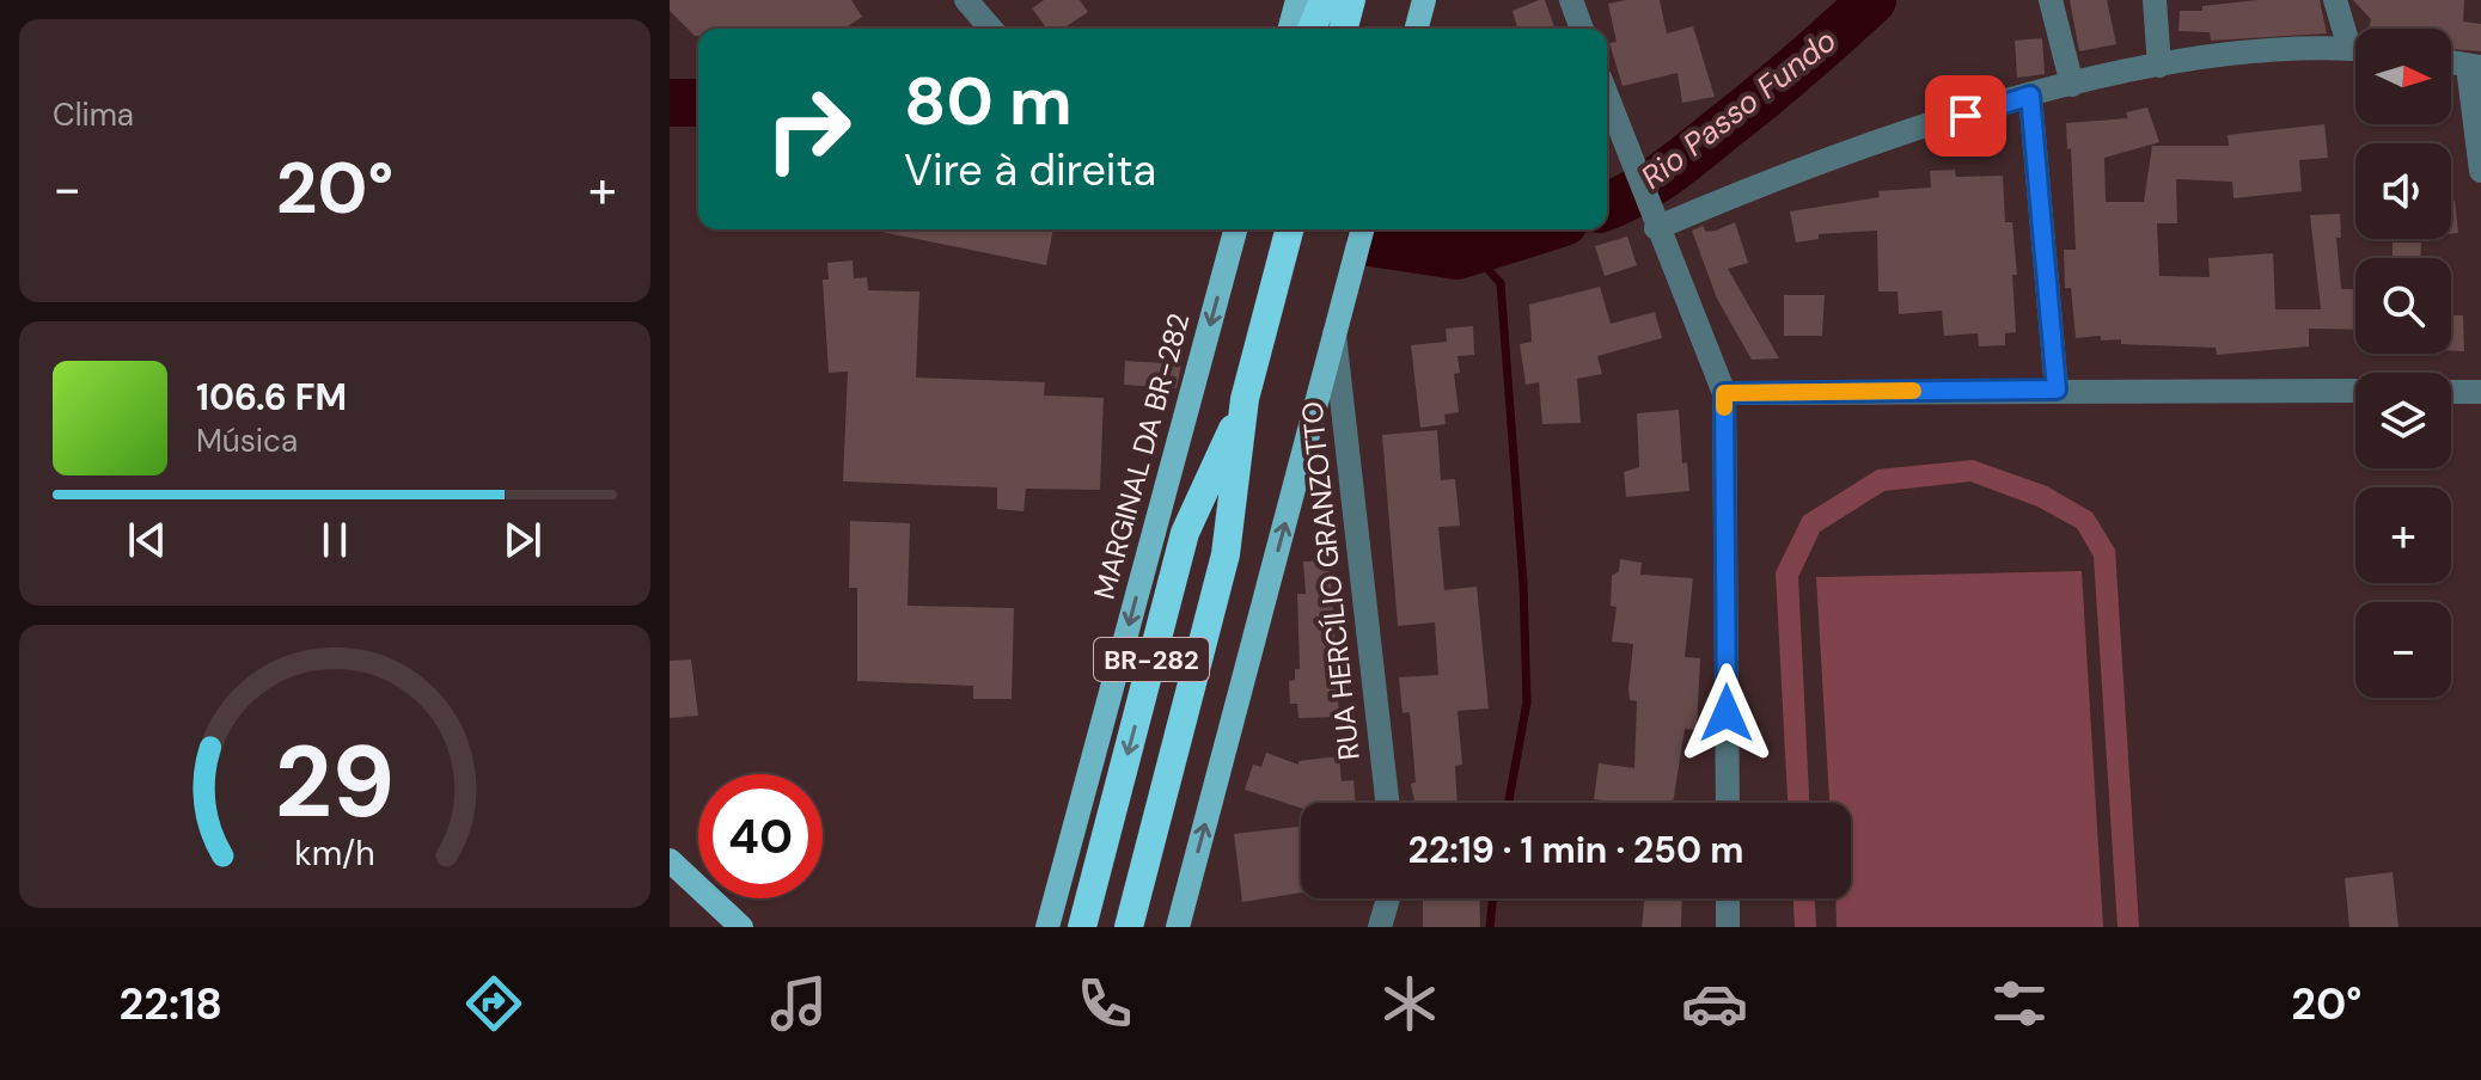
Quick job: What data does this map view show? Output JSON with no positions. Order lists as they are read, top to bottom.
{
  "streets": {
    "highway": ["BR-282"],
    "main road": ["MARGINAL DA BR-282"],
    "street": ["RUA HERCÍLIO GRANZOTTO"]
  },
  "water": ["Rio Passo Fundo"],
  "north": "right",
  "page": {
    "tile": "Clima",
    "map_buttons": ["+", "−"],
    "turn": ["80 m", "Vire à direita"],
    "heat": ["−", "20°", "+"],
    "song": ["106.6 FM", "Música"],
    "limit": "40",
    "trip": "22:19 · 1 min · 250 m",
    "tabs": ["22:18", "20°"],
    "gauge": ["29", "km/h"]
  }
}
